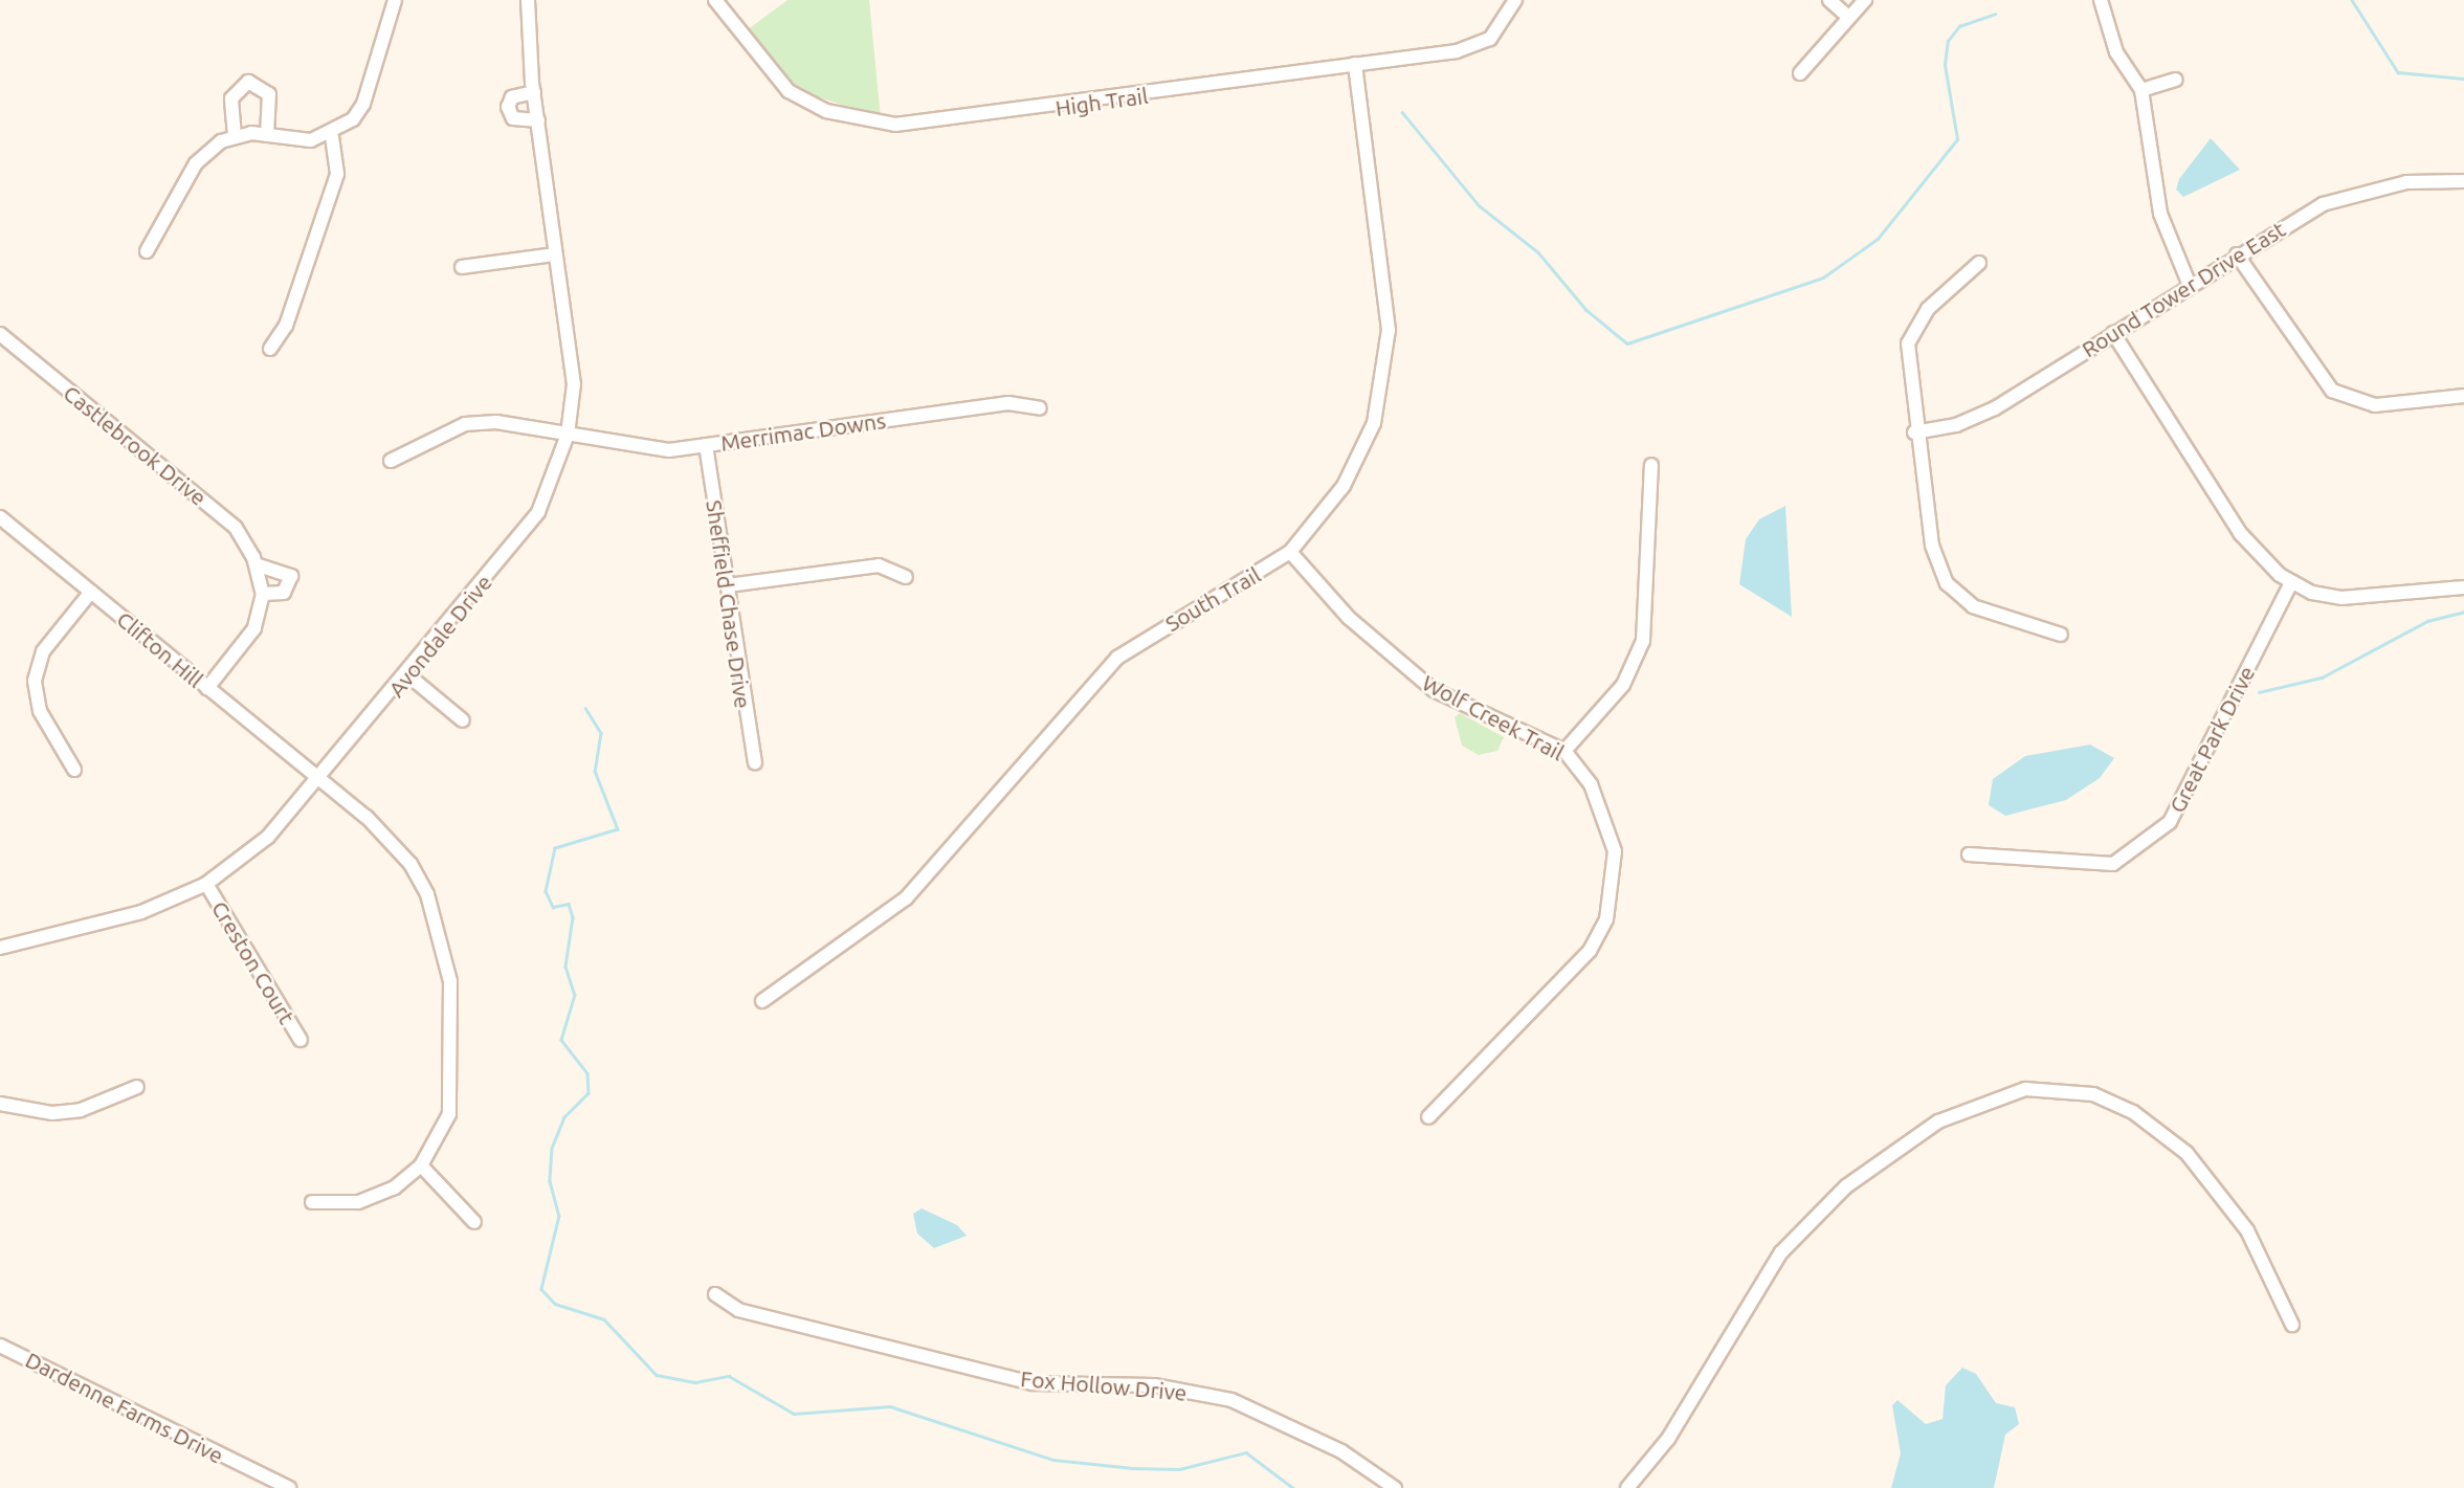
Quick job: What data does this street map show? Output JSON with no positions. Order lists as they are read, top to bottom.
{
  "streets": {
    "street": [
      "High Trail",
      "Round Tower Drive East",
      "Merrimac Downs",
      "Castlebrook Drive",
      "South Trail",
      "Sheffield Chase Drive",
      "Avondale Drive",
      "Clifton Hill",
      "Wolf Creek Trail",
      "Great Park Drive",
      "Creston Court",
      "Fox Hollow Drive",
      "Dardenne Farms Drive"
    ]
  },
  "crossings": [
    ["High Trail", "South Trail"],
    ["Merrimac Downs", "Sheffield Chase Drive"],
    ["Merrimac Downs", "Avondale Drive"],
    ["Castlebrook Drive", "Clifton Hill"],
    ["South Trail", "Wolf Creek Trail"],
    ["Avondale Drive", "Clifton Hill"],
    ["Avondale Drive", "Creston Court"]
  ]
}
